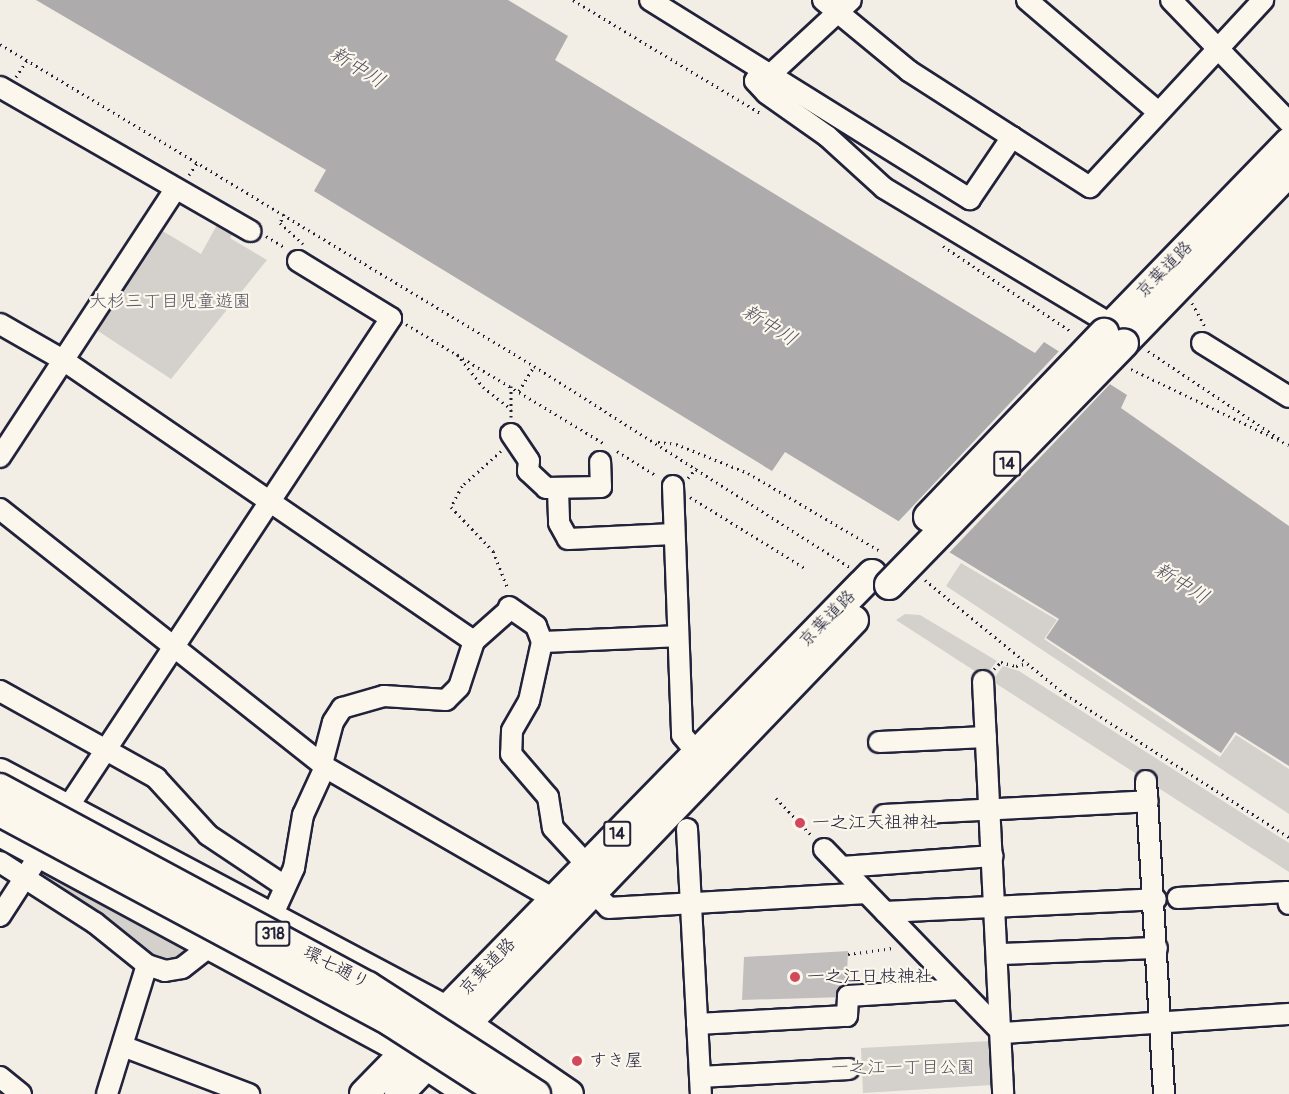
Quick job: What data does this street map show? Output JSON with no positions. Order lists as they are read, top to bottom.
{
  "streets": {
    "highway": ["京葉道路", "14"],
    "main road": ["318", "環七通り"]
  },
  "crossings": [
    ["京葉道路", "318"]
  ],
  "water": ["新中川"],
  "parks": ["大杉三丁目児童遊園", "一之江一丁目公園"],
  "places": ["一之江天祖神社", "一之江日枝神社", "すき屋"]
}
